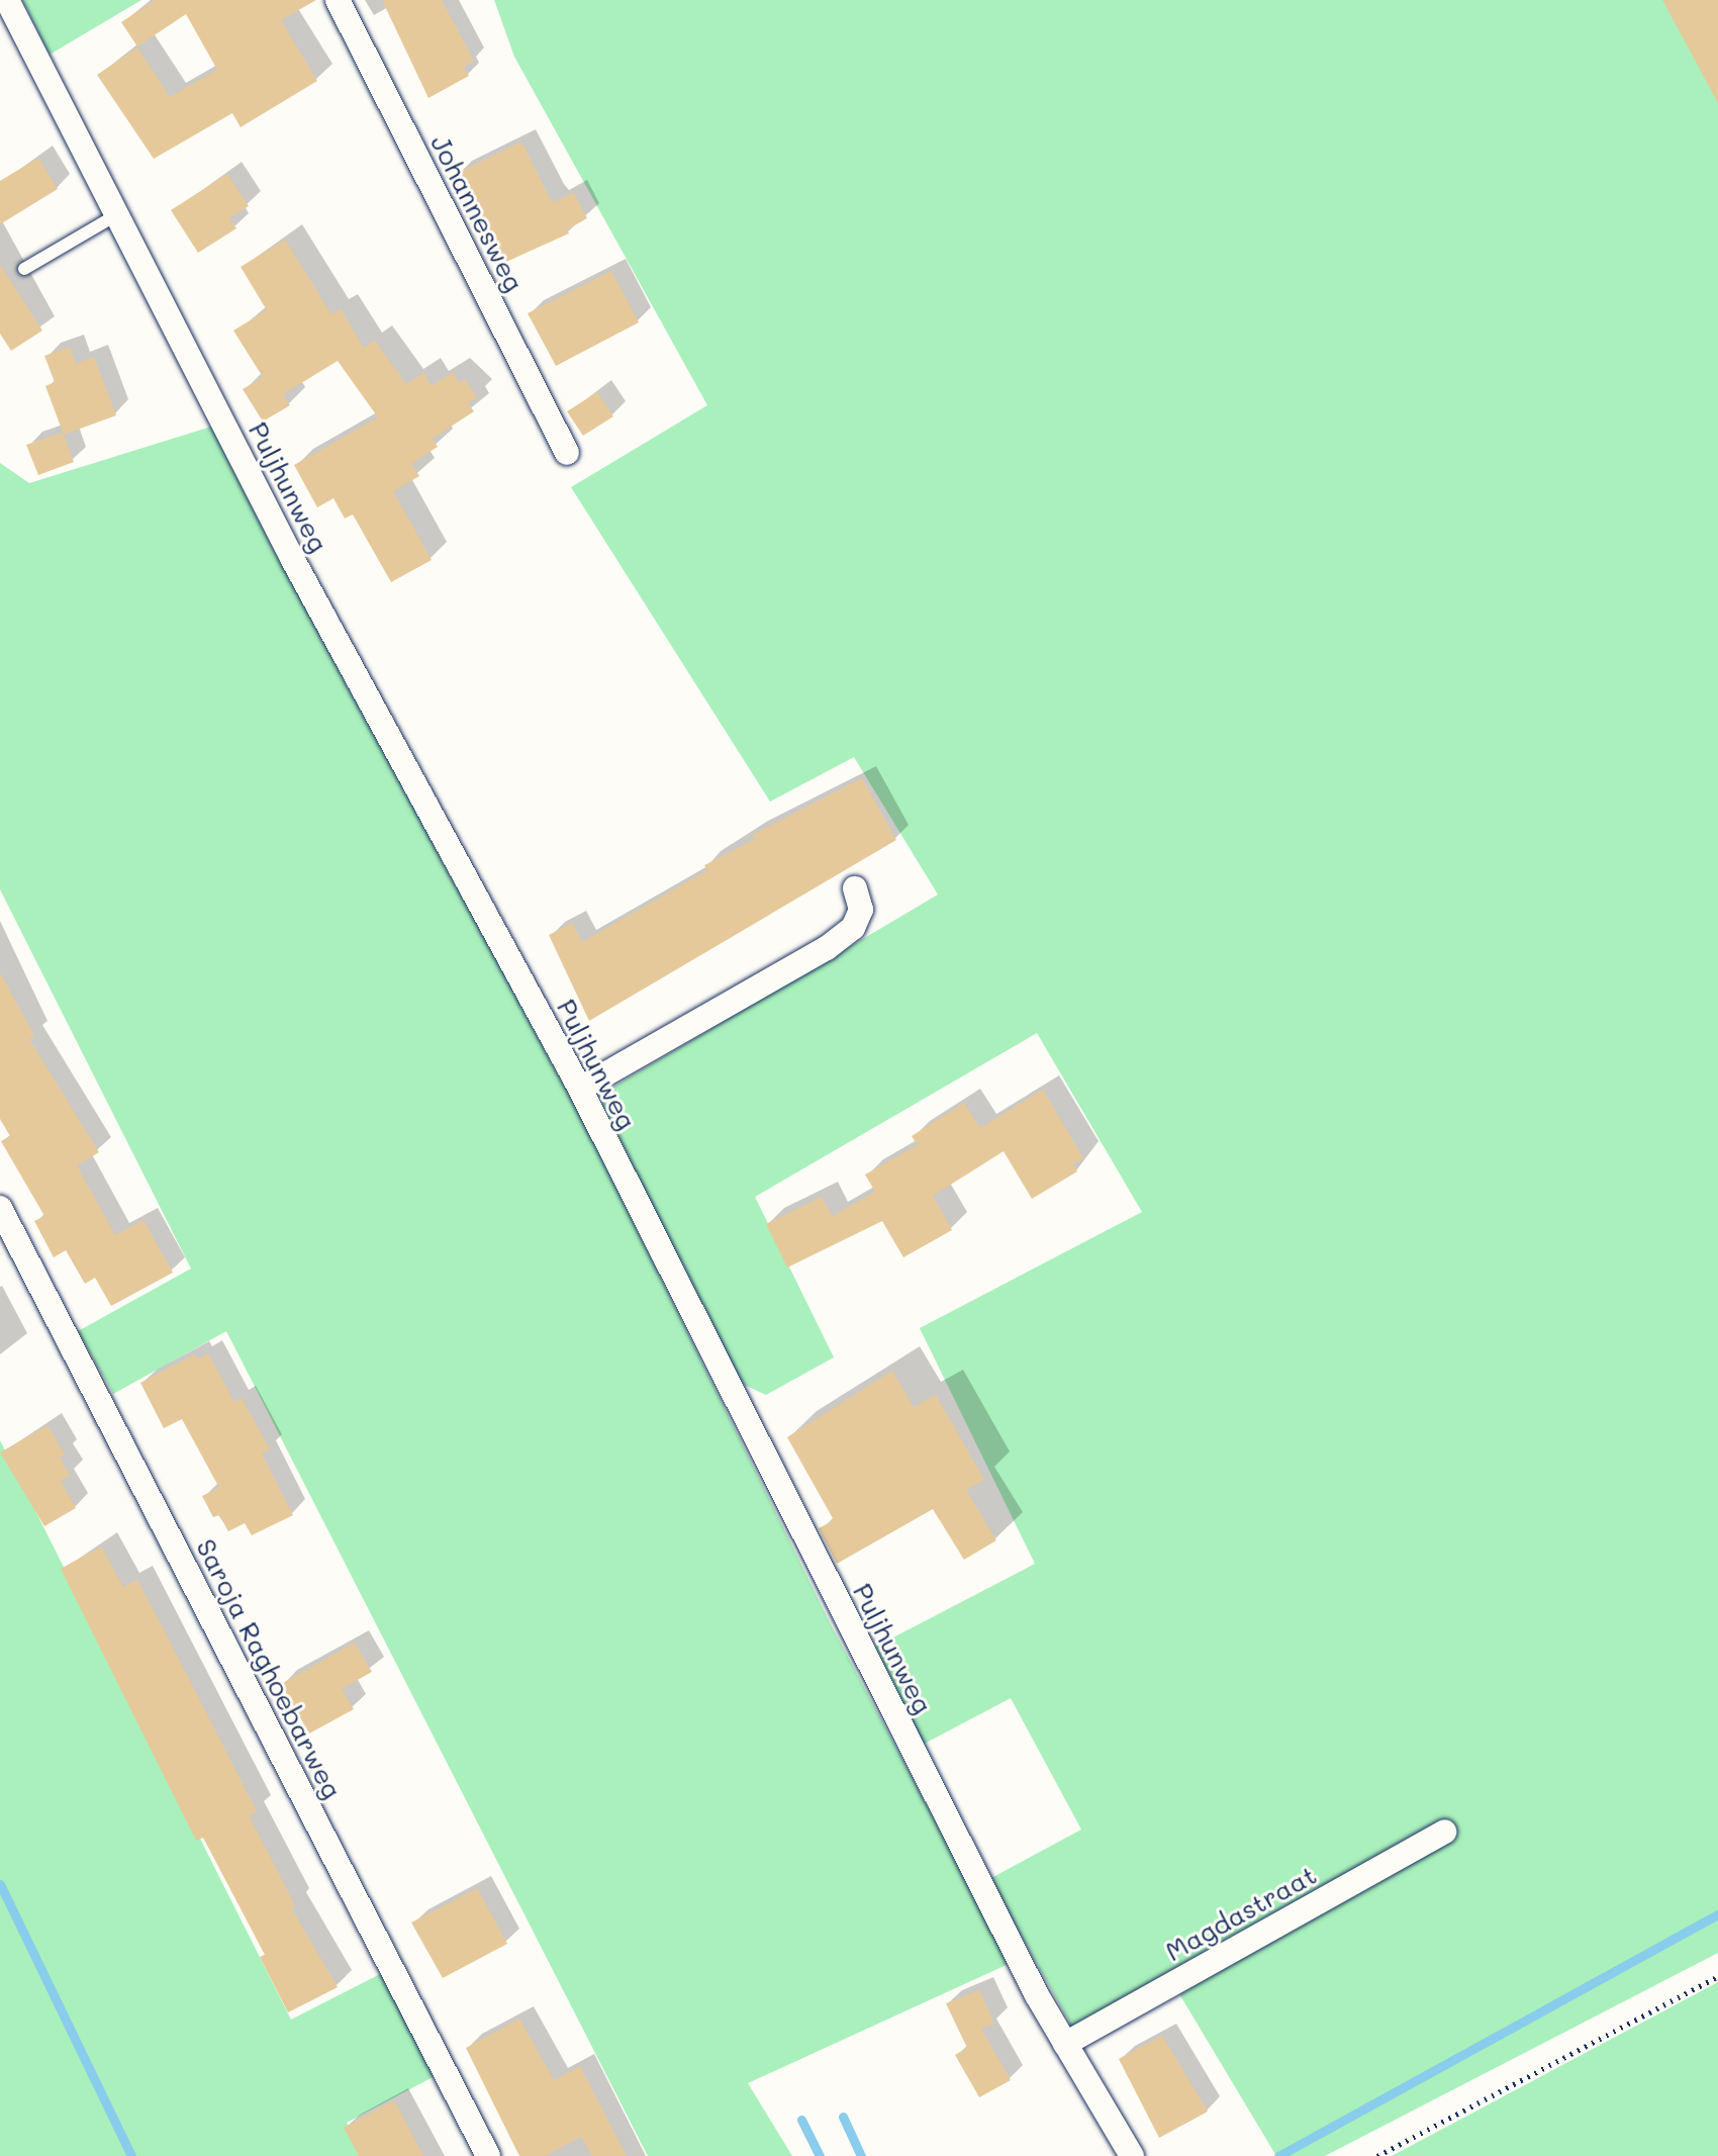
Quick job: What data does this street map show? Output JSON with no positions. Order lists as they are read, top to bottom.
{
  "streets": {
    "street": [
      "Johannesweg",
      "Puljhunweg",
      "Saroja Raghoebarweg",
      "Magdastraat"
    ]
  },
  "crossings": [
    ["Puljhunweg", "Magdastraat"]
  ]
}
